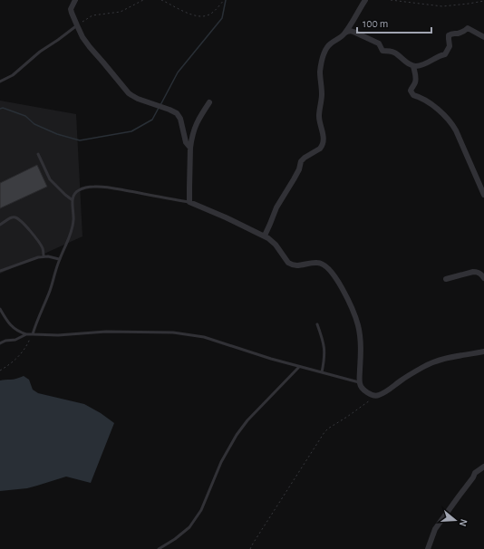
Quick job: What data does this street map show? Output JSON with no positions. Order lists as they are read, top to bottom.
{
  "scale_bar": "100 m",
  "north": "right"
}
